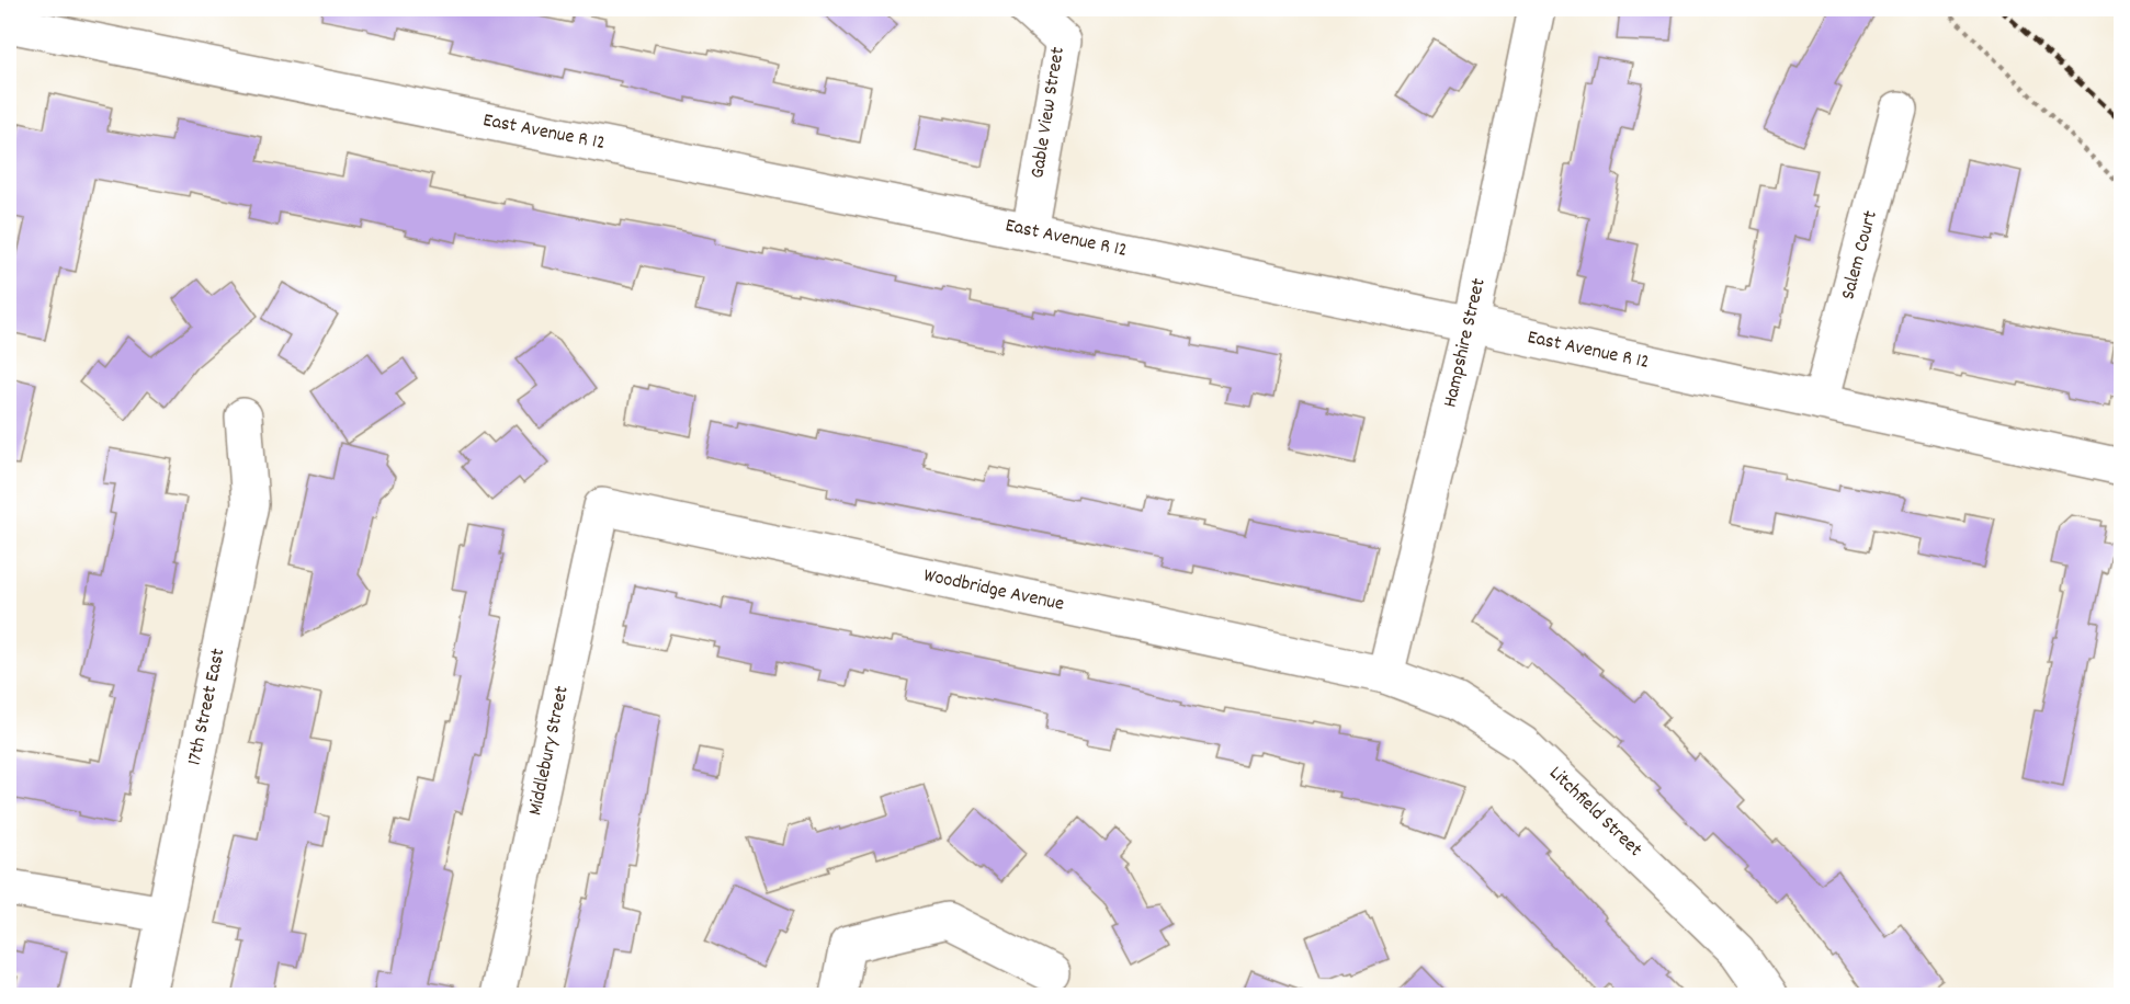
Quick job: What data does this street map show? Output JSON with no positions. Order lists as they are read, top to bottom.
{
  "streets": {
    "street": [
      "Gable View Street",
      "East Avenue R 12",
      "Salem Court",
      "Hampshire Street",
      "Woodbridge Avenue",
      "17th Street East",
      "Middlebury Street",
      "Litchfield Street"
    ]
  },
  "crossings": [
    ["Gable View Street", "East Avenue R 12"],
    ["East Avenue R 12", "Salem Court"],
    ["East Avenue R 12", "Hampshire Street"],
    ["Hampshire Street", "Woodbridge Avenue"],
    ["Hampshire Street", "Litchfield Street"],
    ["Woodbridge Avenue", "Middlebury Street"],
    ["Woodbridge Avenue", "Litchfield Street"]
  ]
}
